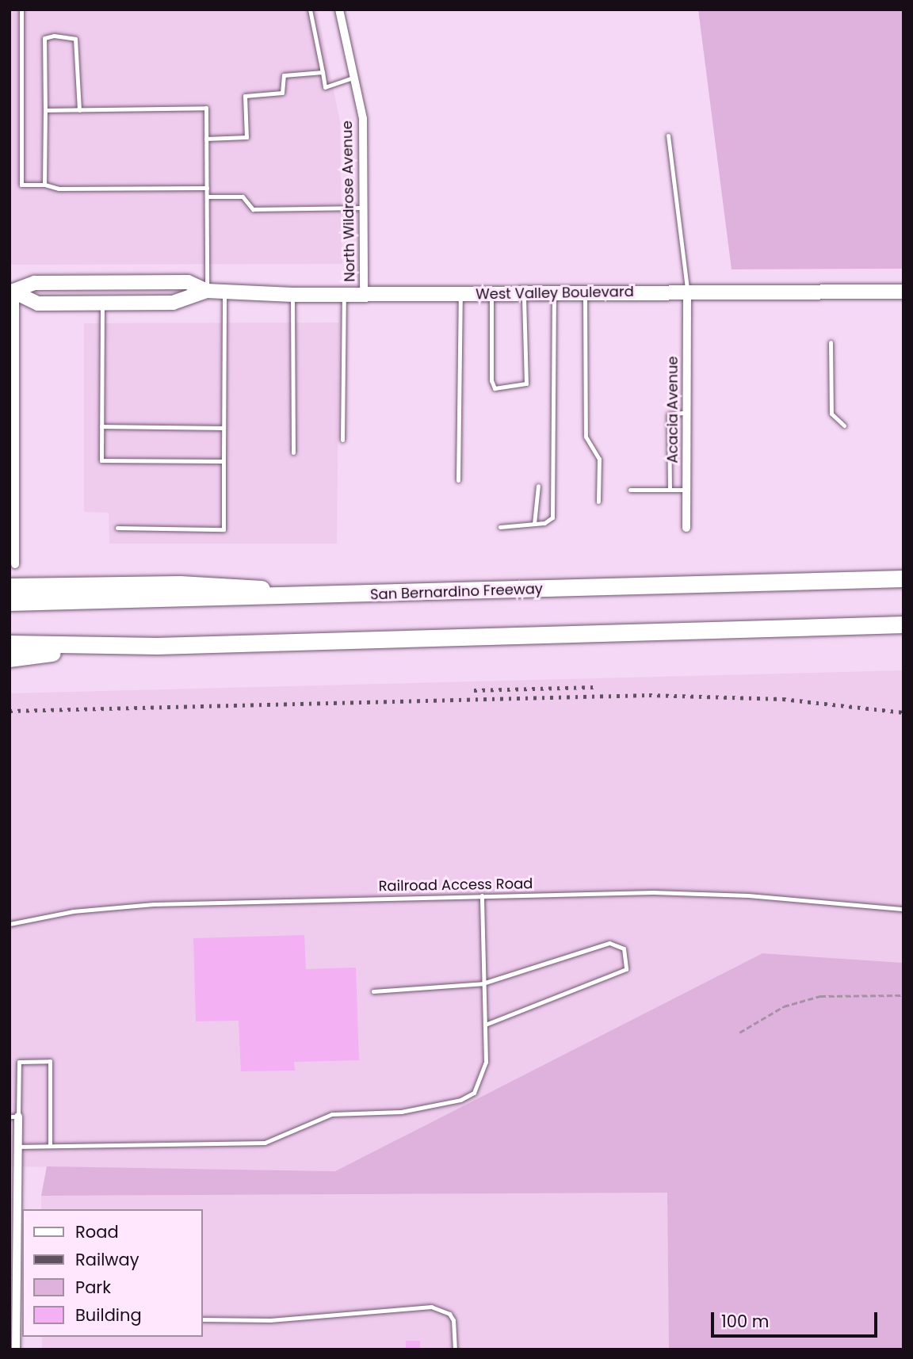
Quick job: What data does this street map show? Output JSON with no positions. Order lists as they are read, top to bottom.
{
  "streets": {
    "highway": ["San Bernardino Freeway"],
    "main road": ["West Valley Boulevard"],
    "street": ["North Wildrose Avenue", "Acacia Avenue"],
    "lane": ["Railroad Access Road"]
  },
  "crossings": [
    ["North Wildrose Avenue", "West Valley Boulevard"],
    ["West Valley Boulevard", "Acacia Avenue"]
  ],
  "legend": [
    "Road",
    "Railway",
    "Park",
    "Building"
  ],
  "scale_bar": "100 m"
}
